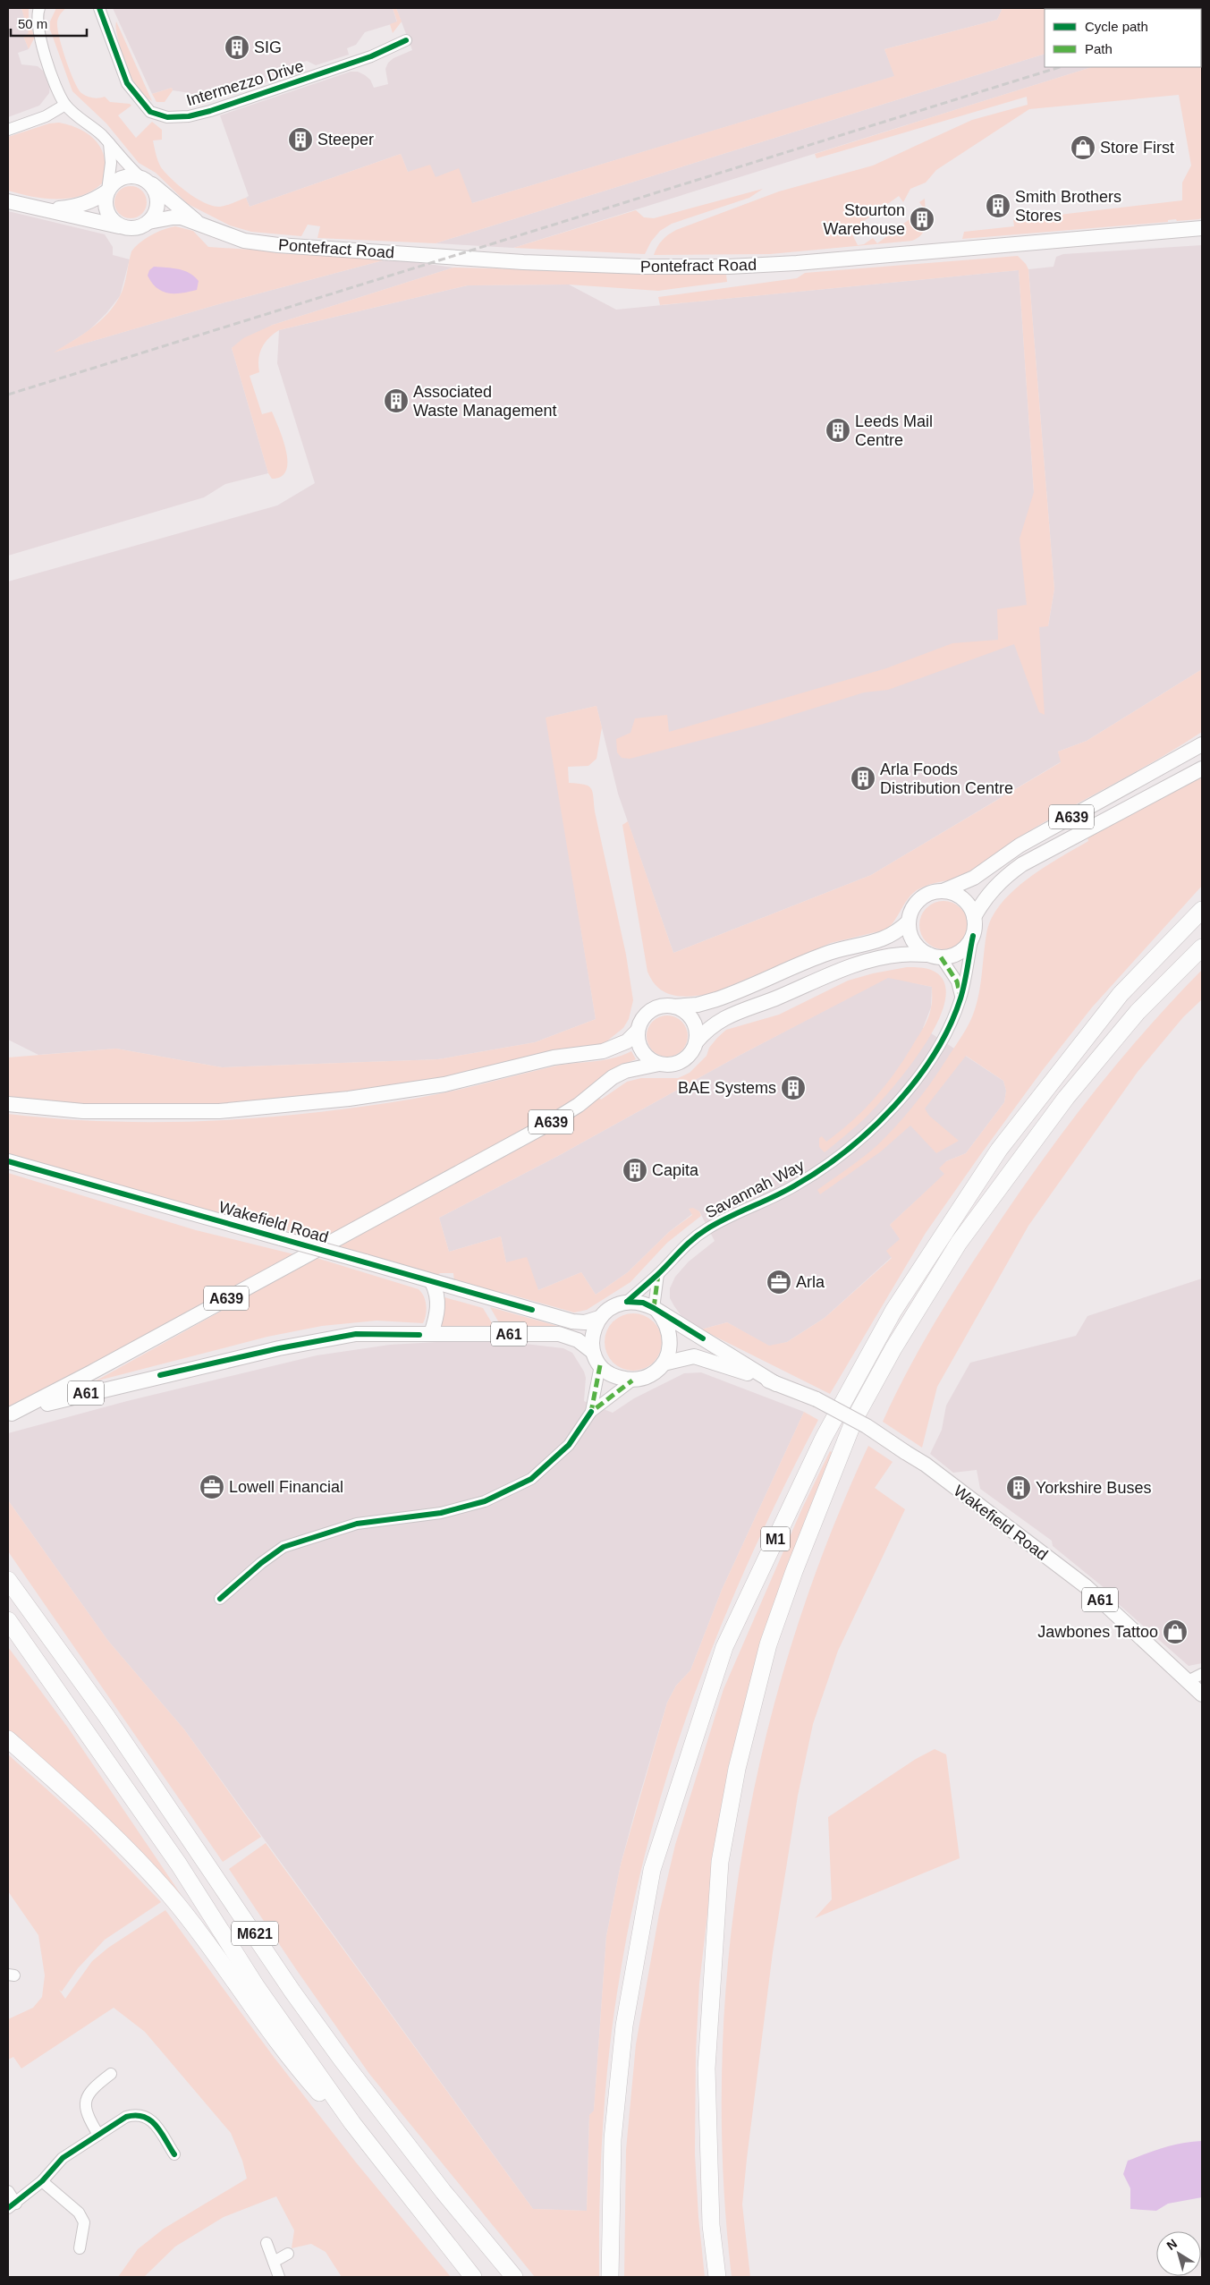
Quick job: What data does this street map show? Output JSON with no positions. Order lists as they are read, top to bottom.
{
  "streets": {
    "highway": ["M1", "M621"],
    "main road": [
      "Pontefract Road",
      "A639",
      "Wakefield Road",
      "A61"
    ],
    "street": ["Intermezzo Drive", "Savannah Way"]
  },
  "crossings": [
    ["A639", "Savannah Way"],
    ["A639", "A61"],
    ["Savannah Way", "Wakefield Road"],
    ["Savannah Way", "A61"],
    ["Wakefield Road", "A61"]
  ],
  "places": {
    "building": [
      "SIG",
      "Steeper",
      "Smith Brothers Stores",
      "Stourton Warehouse",
      "Associated Waste Management",
      "Leeds Mail Centre",
      "Arla Foods Distribution Centre",
      "BAE Systems",
      "Capita",
      "Yorkshire Buses"
    ],
    "shop": ["Store First", "Jawbones Tattoo"],
    "office": ["Arla", "Lowell Financial"]
  },
  "legend": ["Cycle path", "Path"],
  "scale_bar": "50 m",
  "north": "top left"
}
